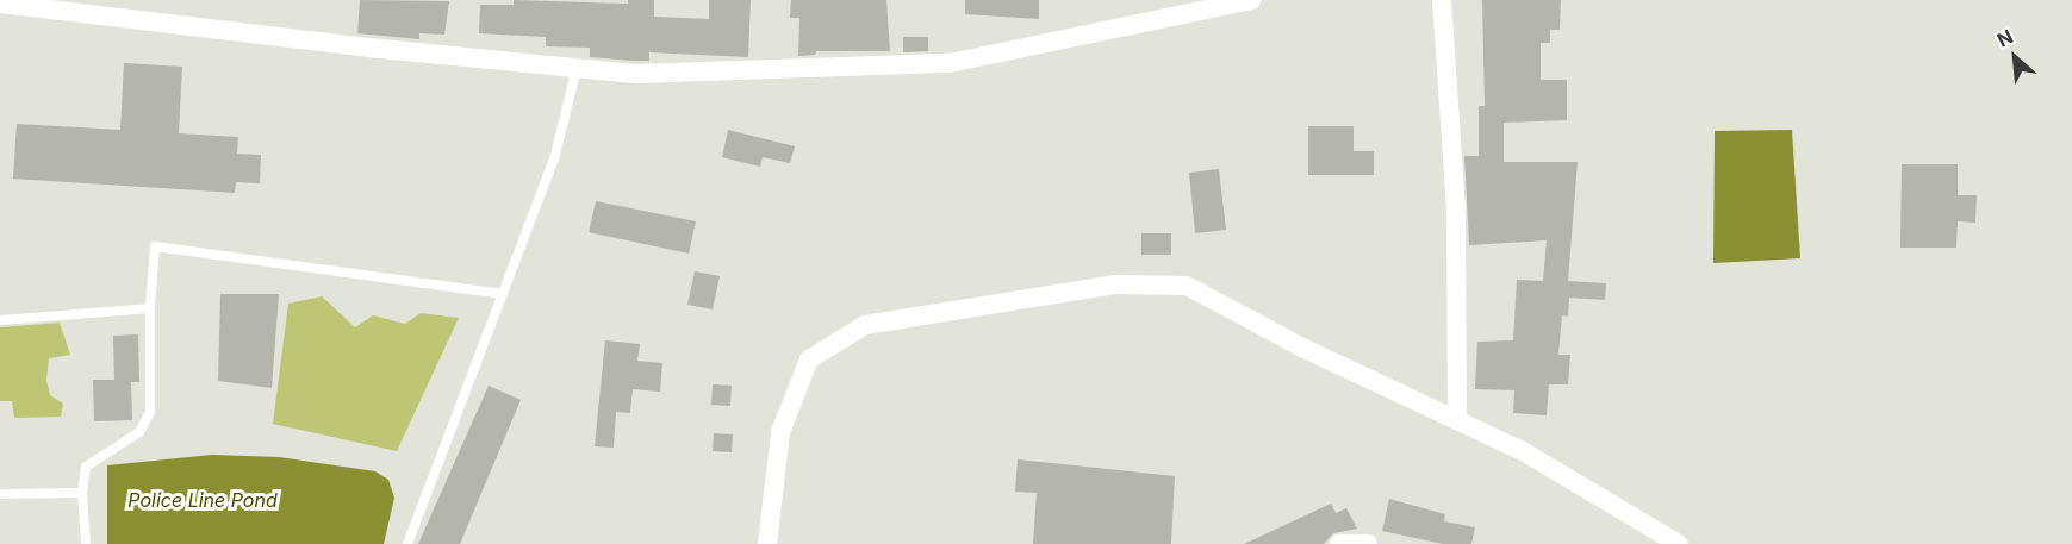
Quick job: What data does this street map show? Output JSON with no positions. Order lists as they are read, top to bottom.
{
  "water": ["Police Line Pond"],
  "north": "top left"
}
